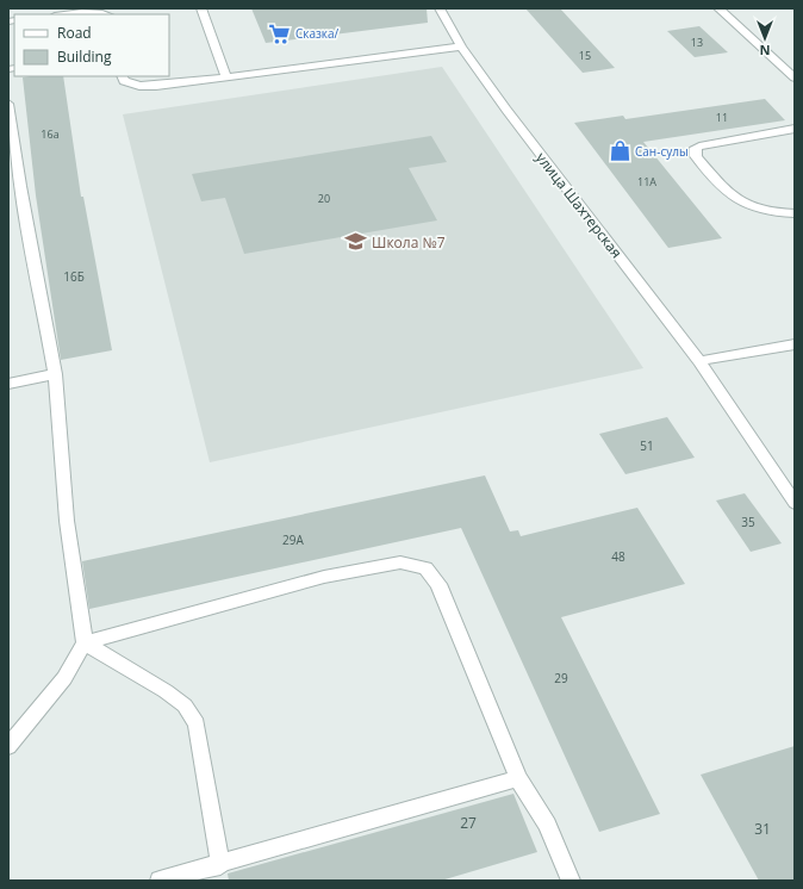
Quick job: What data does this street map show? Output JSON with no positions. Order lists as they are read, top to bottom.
{
  "streets": {
    "street": ["улица Шахтерская"]
  },
  "places": {
    "supermarket": ["Сказка/"],
    "shop": ["Сан-сулы"],
    "school or university": ["Школа №7"]
  },
  "house_numbers": [
    "13",
    "15",
    "11",
    "16а",
    "11А",
    "20",
    "16Б",
    "51",
    "35",
    "29А",
    "48",
    "29",
    "27",
    "31"
  ],
  "legend": ["Road", "Building"],
  "north": "bottom"
}
